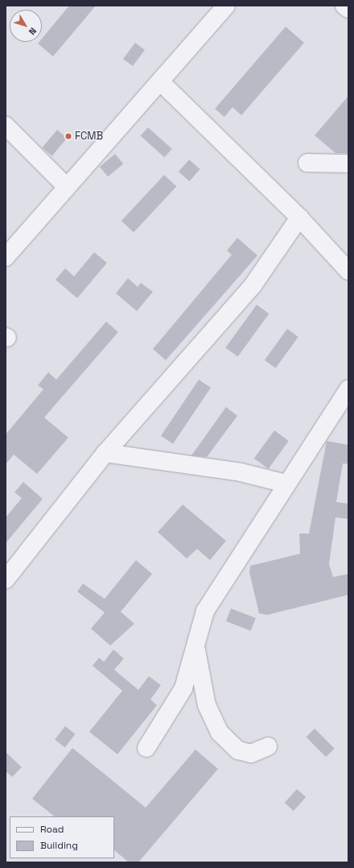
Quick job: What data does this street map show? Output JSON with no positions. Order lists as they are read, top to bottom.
{
  "places": ["FCMB"],
  "legend": ["Road", "Building"],
  "north": "bottom right"
}
